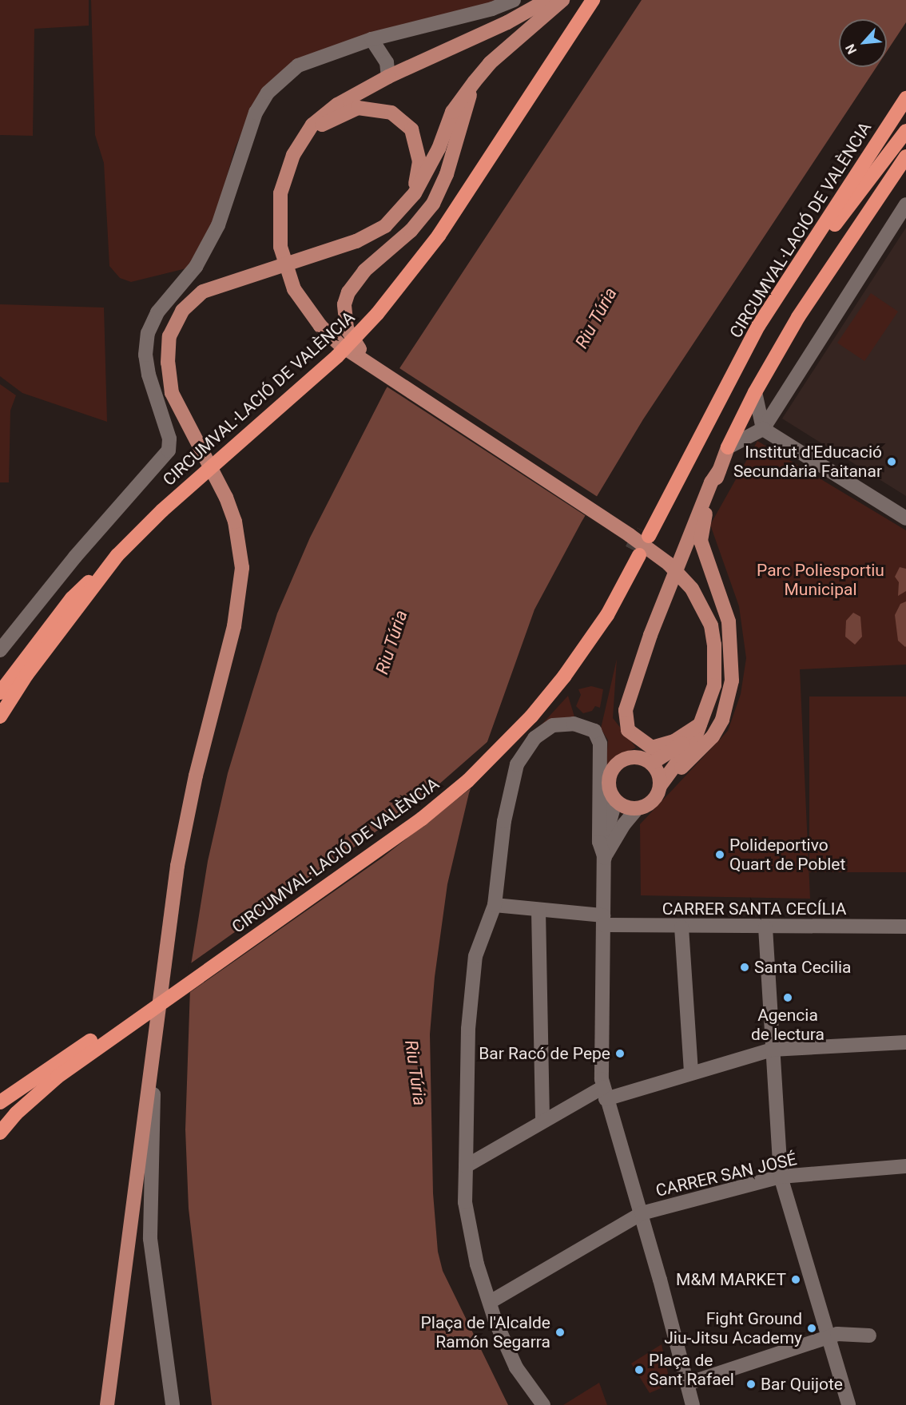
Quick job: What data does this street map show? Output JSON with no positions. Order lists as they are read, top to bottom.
{
  "streets": {
    "highway": ["CIRCUMVAL·LACIÓ DE VALÈNCIA"],
    "street": ["CARRER SANTA CECÍLIA", "CARRER SAN JOSÉ"]
  },
  "water": ["Riu Túria"],
  "parks": ["Parc Poliesportiu Municipal"],
  "places": [
    "Institut d'Educació Secundària Faitanar",
    "Polideportivo Quart de Poblet",
    "Santa Cecilia",
    "Agencia de lectura",
    "Bar Racó de Pepe",
    "M&M MARKET",
    "Fight Ground Jiu-Jitsu Academy",
    "Plaça de l'Alcalde Ramón Segarra",
    "Plaça de Sant Rafael",
    "Bar Quijote"
  ],
  "north": "bottom left"
}
